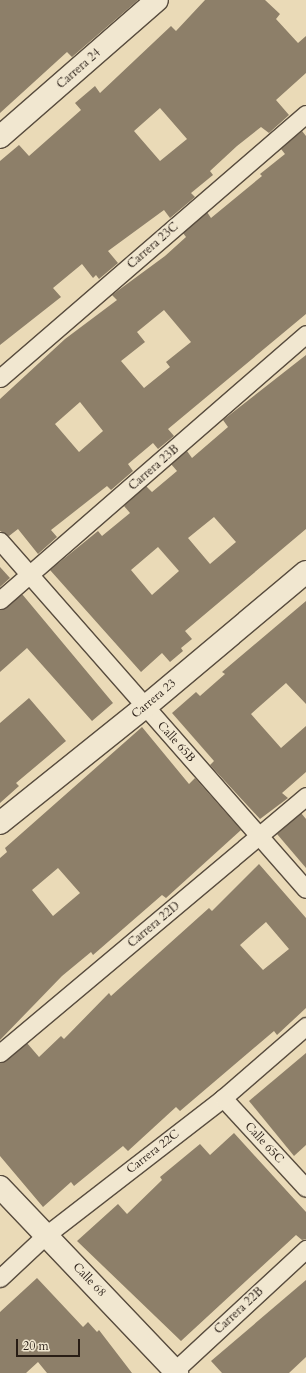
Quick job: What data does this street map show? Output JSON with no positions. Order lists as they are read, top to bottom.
{
  "streets": {
    "street": [
      "Carrera 24",
      "Carrera 23C",
      "Carrera 23B",
      "Carrera 23",
      "Calle 65B",
      "Carrera 22D",
      "Calle 65C",
      "Carrera 22C",
      "Calle 68",
      "Carrera 22B"
    ]
  },
  "crossings": [
    ["Carrera 23B", "Calle 65B"],
    ["Carrera 23", "Calle 65B"],
    ["Calle 65B", "Carrera 22D"],
    ["Calle 65C", "Carrera 22C"],
    ["Carrera 22C", "Calle 68"],
    ["Calle 68", "Carrera 22B"]
  ],
  "scale_bar": "20 m"
}
